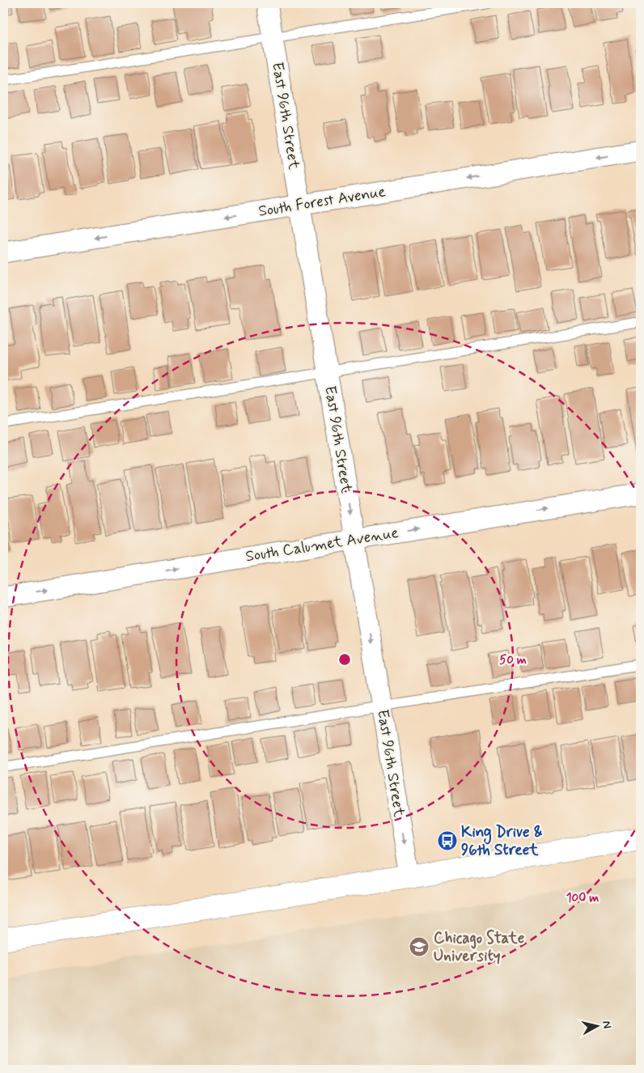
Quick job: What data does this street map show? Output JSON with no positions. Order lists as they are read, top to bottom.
{
  "streets": {
    "street": ["East 96th Street", "South Forest Avenue", "South Calumet Avenue"]
  },
  "crossings": [
    ["East 96th Street", "South Forest Avenue"],
    ["East 96th Street", "South Calumet Avenue"]
  ],
  "one_way": ["East 96th Street", "South Forest Avenue", "South Calumet Avenue"],
  "places": {
    "bus stop": ["King Drive & 96th Street"],
    "school or university": ["Chicago State University"]
  },
  "north": "right",
  "rings": ["50 m", "100 m"]
}
